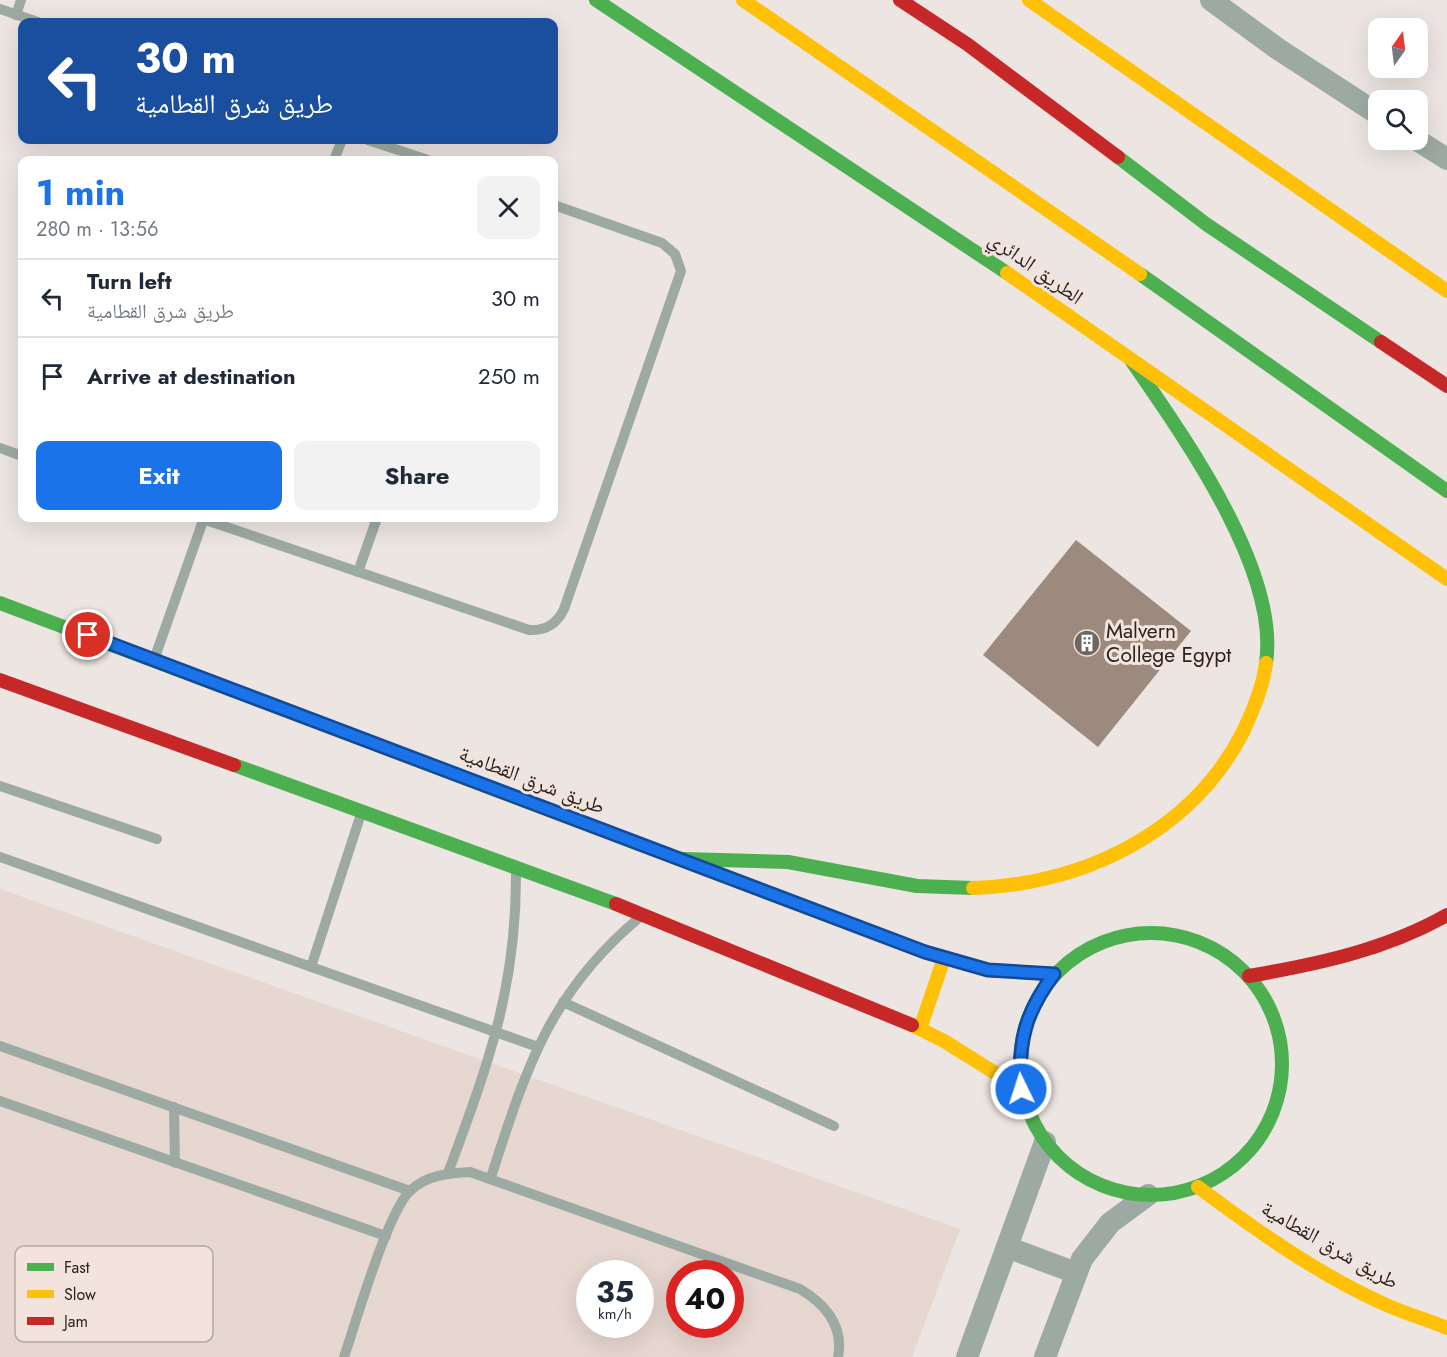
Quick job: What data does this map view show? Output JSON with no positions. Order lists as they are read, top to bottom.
{
  "streets": {
    "main road": ["الطريق الدائري", "طريق شرق القطامية"]
  },
  "places": {
    "building": ["Malvern College Egypt"]
  },
  "legend": ["Fast", "Slow", "Jam"],
  "north": "top",
  "page": {
    "turn": ["30 m", "طريق شرق القطامية"],
    "heading": ["1 min", "280 m · 13:56"],
    "list": [
      {
        "name": "Turn left",
        "note": "طريق شرق القطامية",
        "value": "30 m"
      },
      {
        "name": "Arrive at destination",
        "value": "250 m"
      }
    ],
    "buttons": ["Exit", "Share"],
    "speed": "35 km/h",
    "limit": "40"
  }
}
